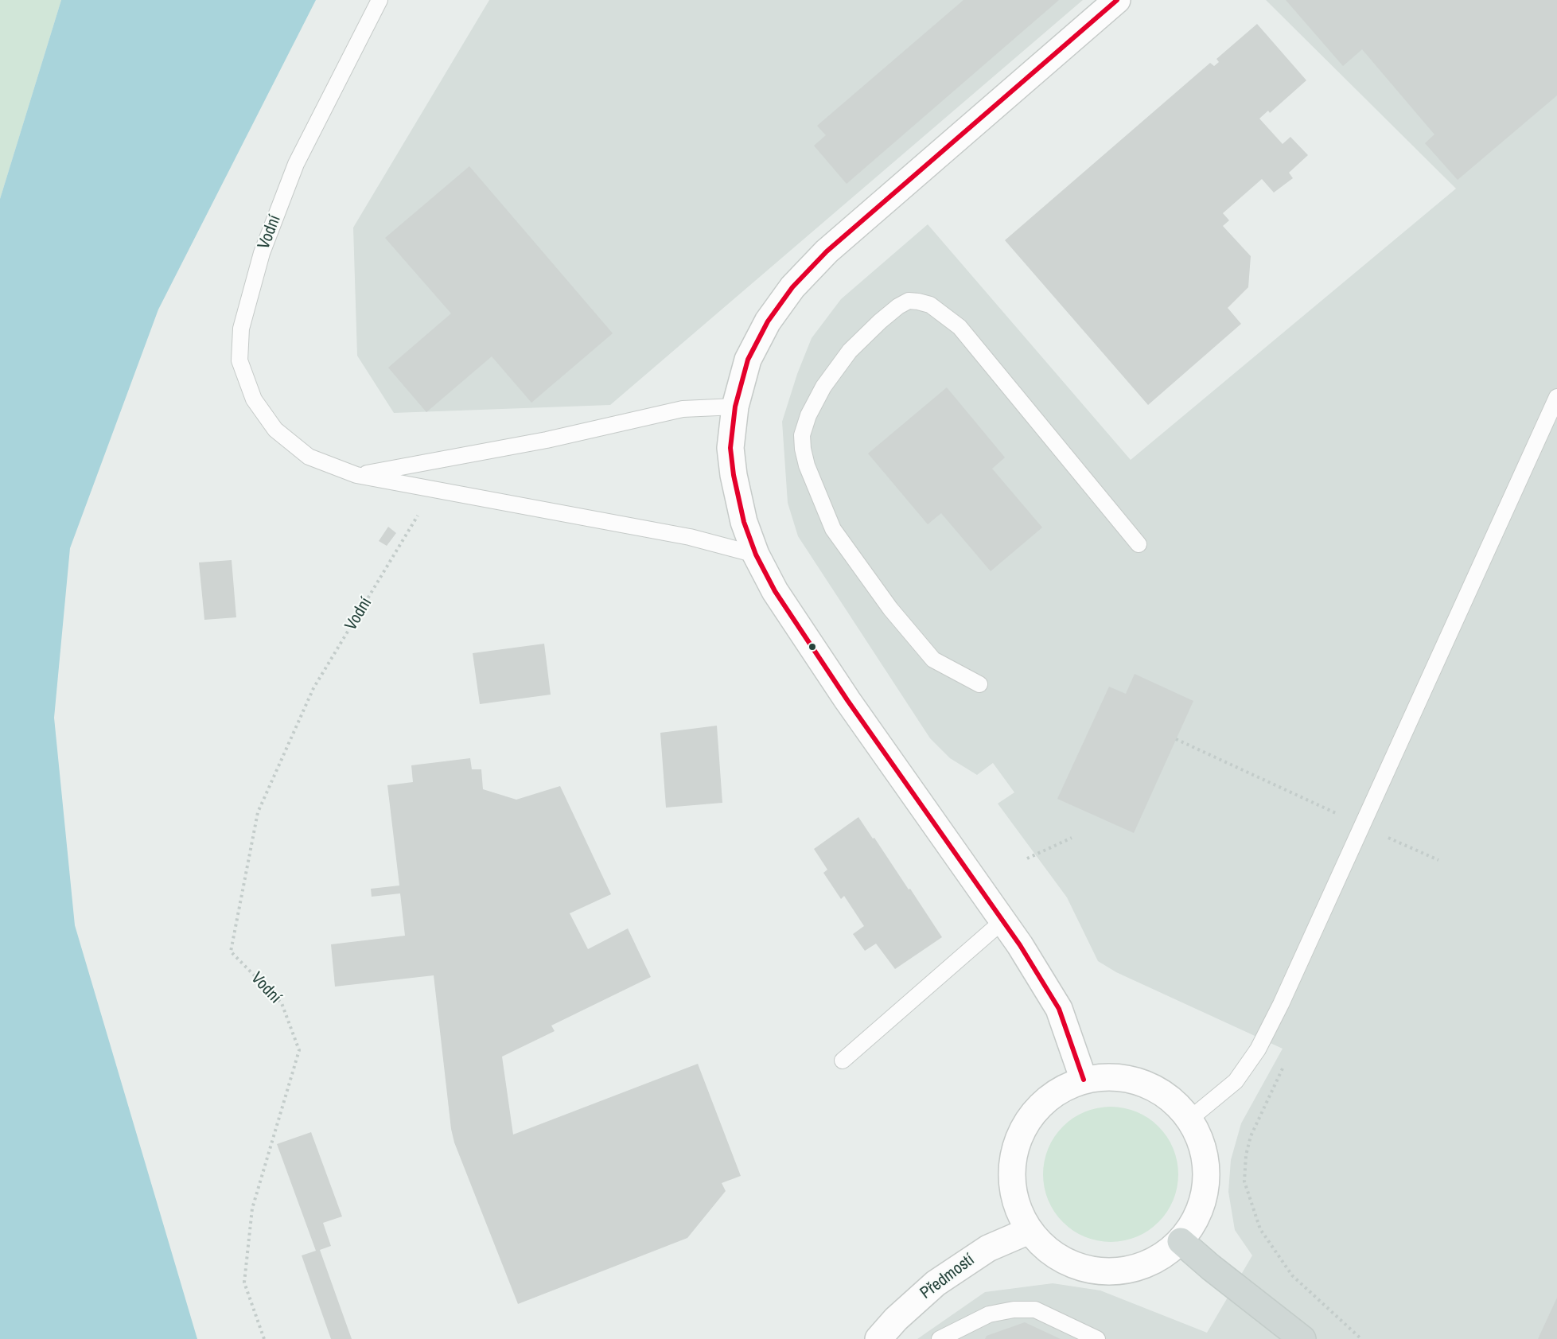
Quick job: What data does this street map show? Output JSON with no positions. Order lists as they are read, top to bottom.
{
  "streets": {
    "street": ["Předmostí"],
    "lane": ["Vodní"]
  }
}
